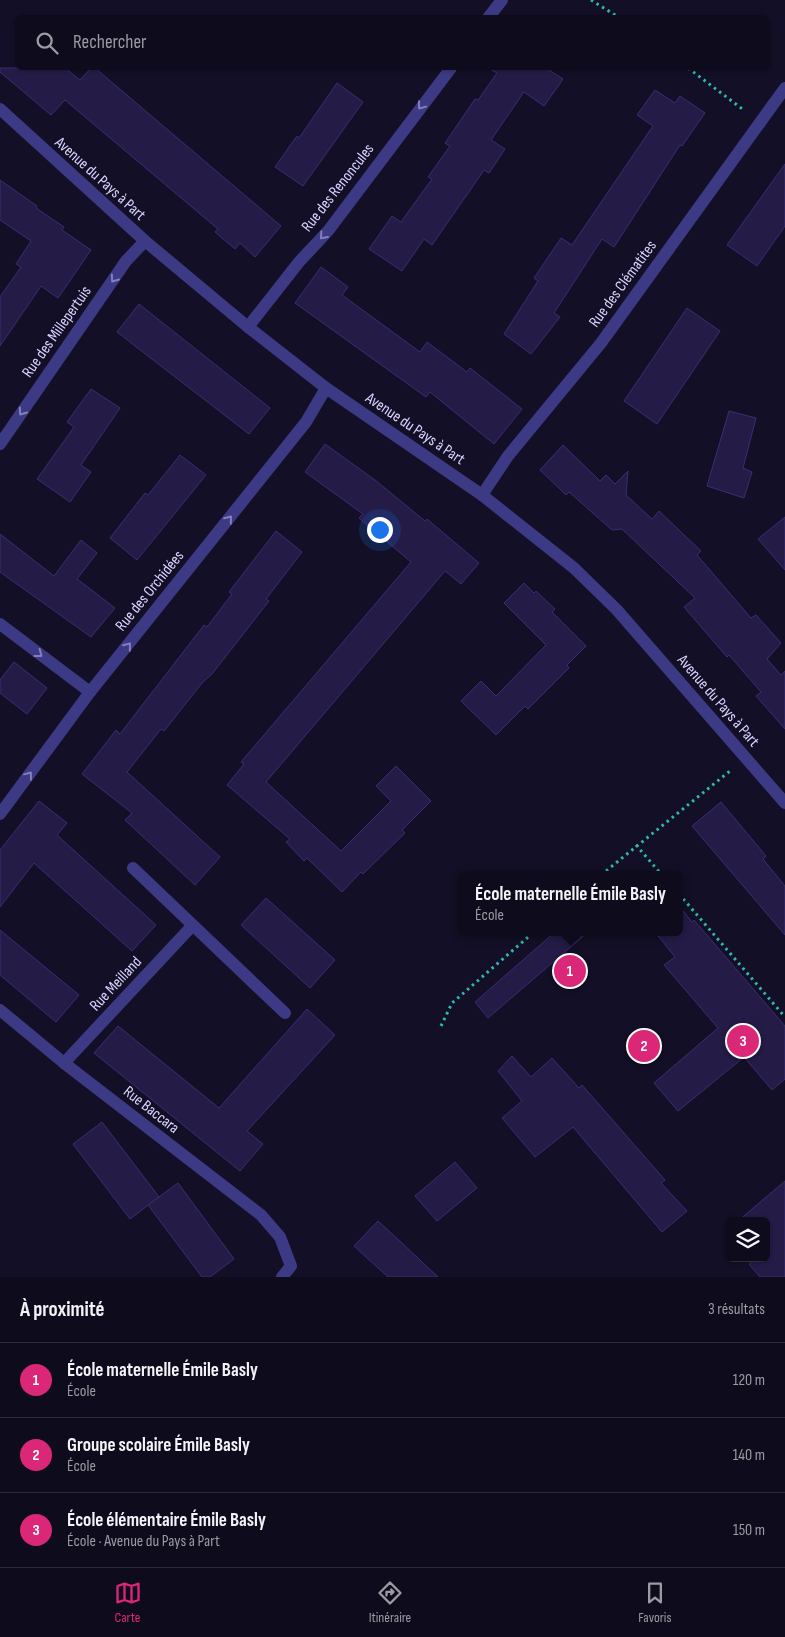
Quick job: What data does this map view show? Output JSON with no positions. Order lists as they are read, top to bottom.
{
  "streets": {
    "street": [
      "Avenue du Pays à Part",
      "Rue des Renoncules",
      "Rue des Clématites",
      "Rue des Millepertuis",
      "Rue des Orchidées",
      "Rue Meilland",
      "Rue Baccara"
    ]
  },
  "crossings": [
    ["Avenue du Pays à Part", "Rue des Renoncules"],
    ["Avenue du Pays à Part", "Rue des Clématites"],
    ["Avenue du Pays à Part", "Rue des Millepertuis"],
    ["Avenue du Pays à Part", "Rue des Orchidées"],
    ["Rue Meilland", "Rue Baccara"]
  ],
  "one_way": ["Rue des Renoncules", "Rue des Millepertuis", "Rue des Orchidées"],
  "page": {
    "search": "Rechercher",
    "popup": ["École maternelle Émile Basly", "École"],
    "pins": ["1", "3", "2"],
    "heading": ["À proximité", "3 résultats"],
    "list": [
      {
        "mark": "1",
        "name": "École maternelle Émile Basly",
        "note": "École",
        "value": "120 m"
      },
      {
        "mark": "2",
        "name": "Groupe scolaire Émile Basly",
        "note": "École",
        "value": "140 m"
      },
      {
        "mark": "3",
        "name": "École élémentaire Émile Basly",
        "note": "École · Avenue du Pays à Part",
        "value": "150 m"
      }
    ],
    "nav": ["Carte", "Itinéraire", "Favoris"]
  }
}
